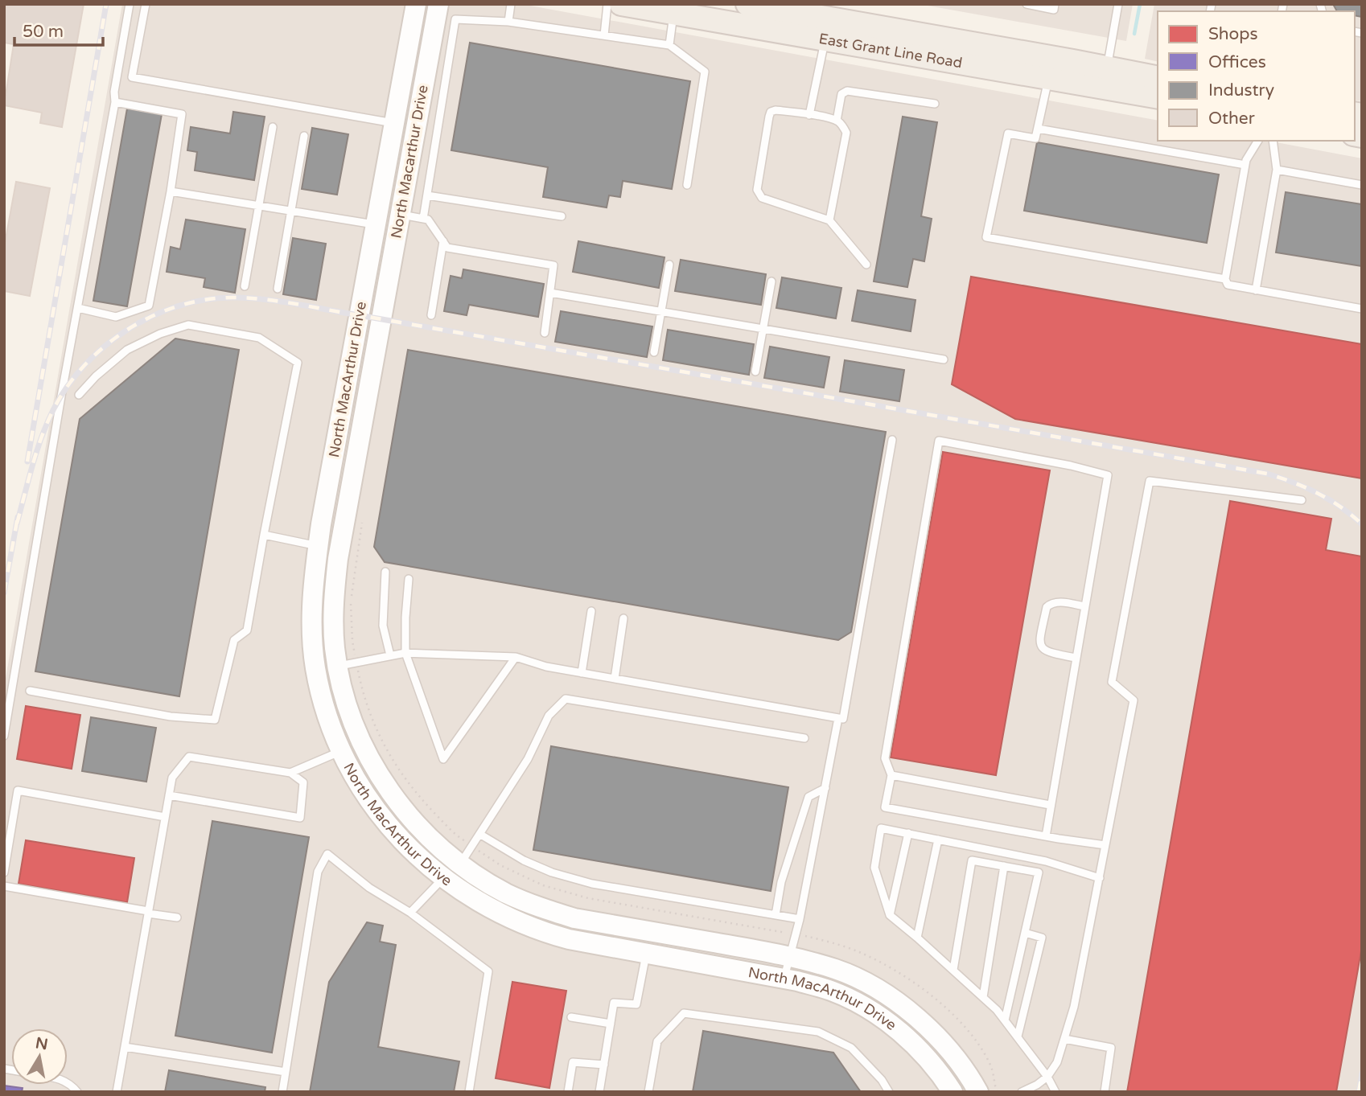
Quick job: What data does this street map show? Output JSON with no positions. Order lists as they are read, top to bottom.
{
  "streets": {
    "main road": ["East Grant Line Road", "North Macarthur Drive", "North MacArthur Drive"]
  },
  "crossings": [
    ["North Macarthur Drive", "North MacArthur Drive"]
  ],
  "legend": [
    "Shops",
    "Offices",
    "Industry",
    "Other"
  ],
  "scale_bar": "50 m",
  "north": "top"
}
